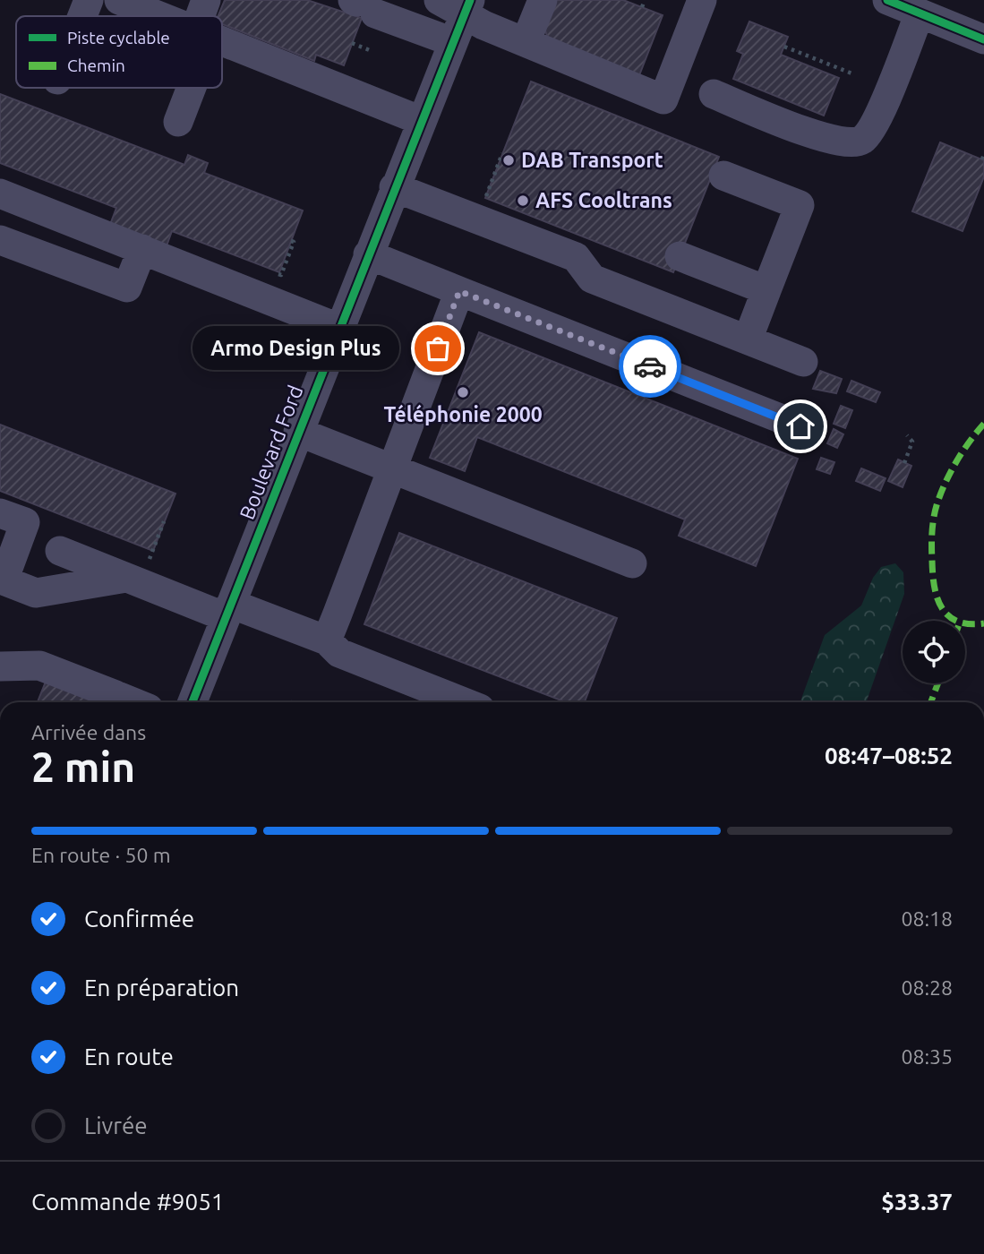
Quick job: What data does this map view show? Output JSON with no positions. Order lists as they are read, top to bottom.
{
  "streets": {
    "street": ["Boulevard Ford"]
  },
  "places": [
    "DAB Transport",
    "AFS Cooltrans",
    "Armo Design Plus",
    "Téléphonie 2000"
  ],
  "legend": ["Piste cyclable", "Chemin"],
  "page": {
    "bubble": "Armo Design Plus",
    "heading": ["2 min", "Arrivée dans", "08:47–08:52"],
    "panel": ["Commande #9051", "$33.37"],
    "bar": "En route · 50 m",
    "list": [
      ["Confirmée", "08:18"],
      ["En préparation", "08:28"],
      ["En route", "08:35"],
      "Livrée"
    ]
  }
}
